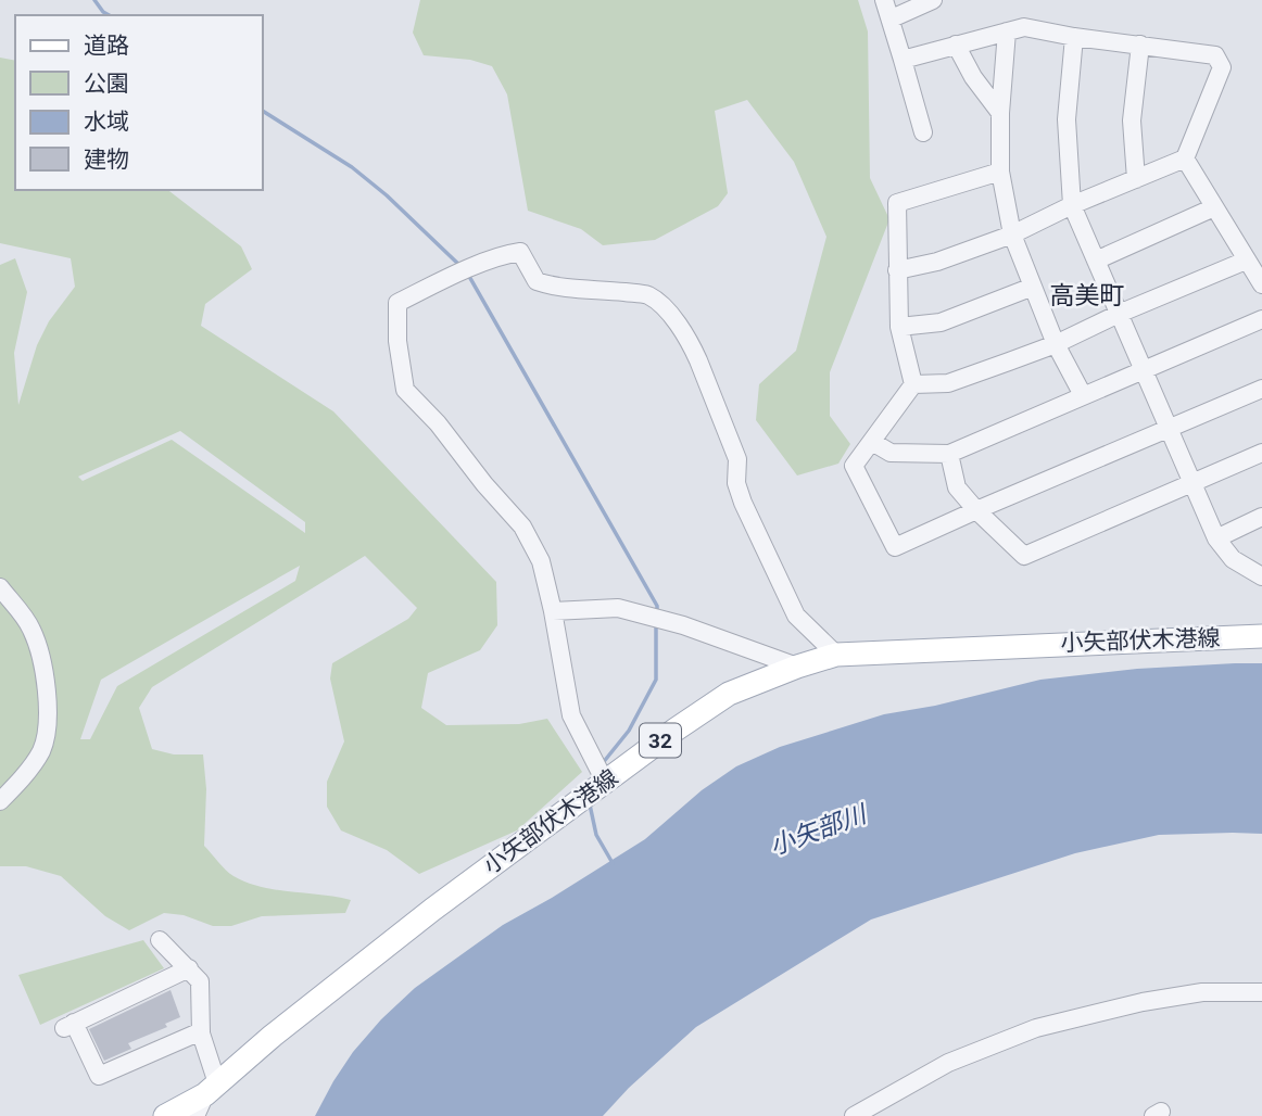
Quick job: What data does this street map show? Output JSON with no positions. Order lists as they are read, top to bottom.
{
  "streets": {
    "main road": ["小矢部伏木港線", "32"]
  },
  "districts": ["高美町"],
  "water": ["小矢部川"],
  "legend": [
    "道路",
    "公園",
    "水域",
    "建物"
  ]
}
